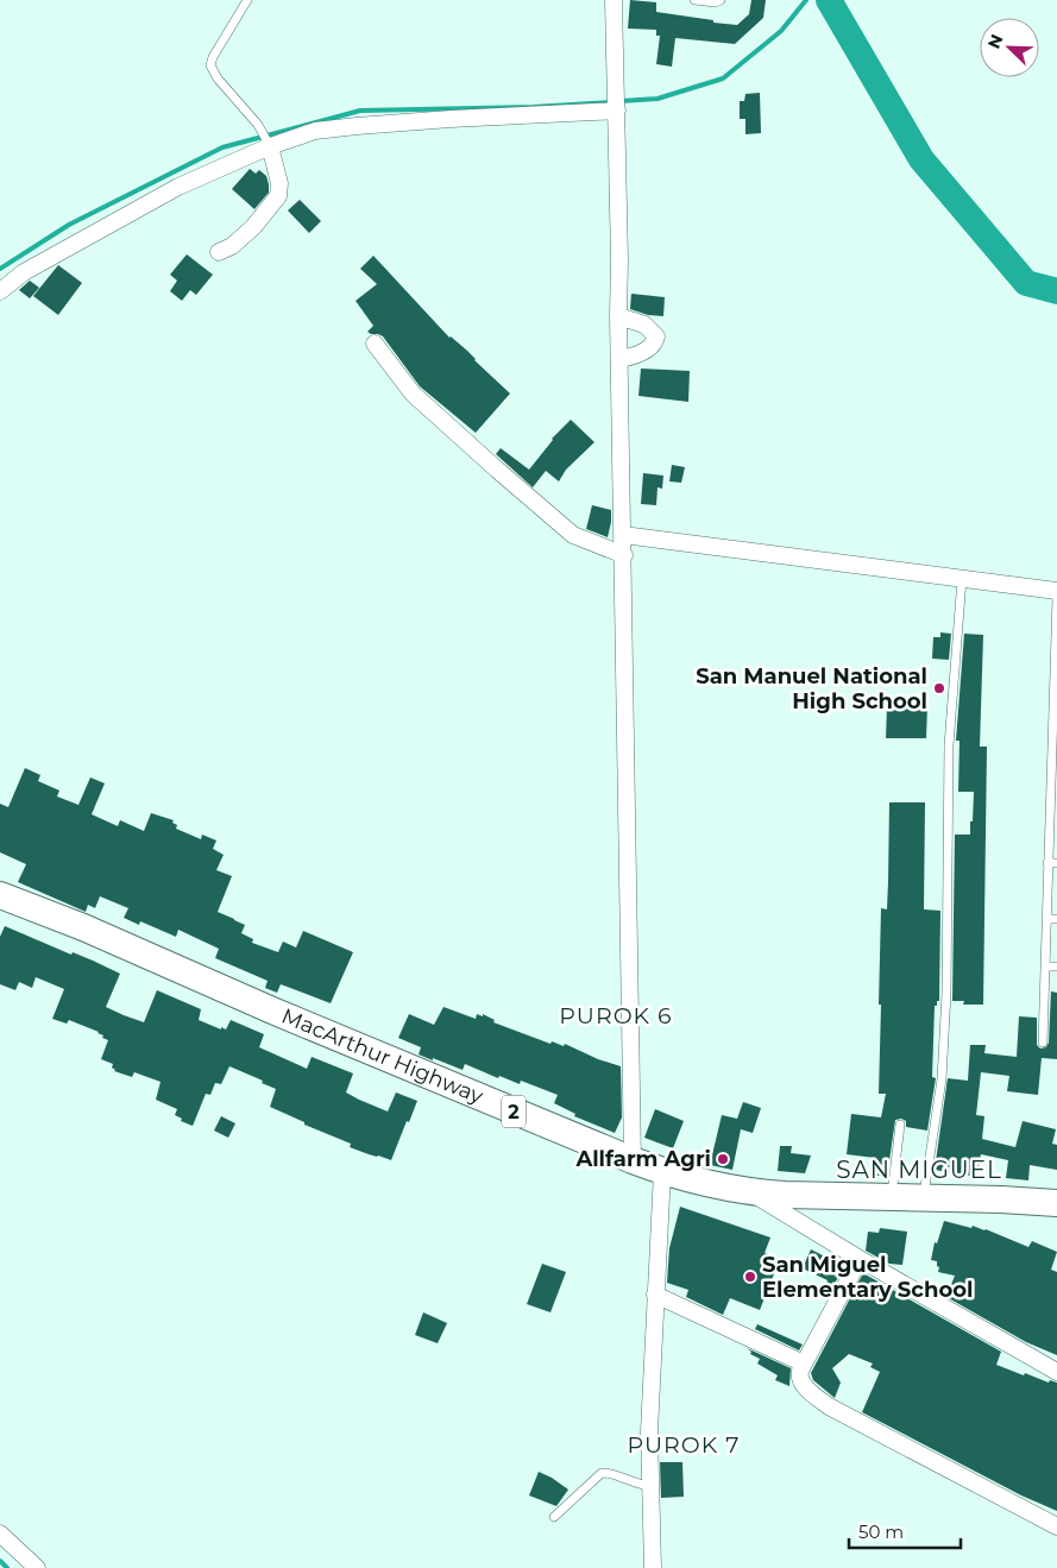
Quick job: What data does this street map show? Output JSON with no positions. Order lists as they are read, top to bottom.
{
  "streets": {
    "highway": ["MacArthur Highway", "2"]
  },
  "districts": ["PUROK 6", "SAN MIGUEL", "PUROK 7"],
  "places": ["San Manuel National High School", "Allfarm Agri", "San Miguel Elementary School"],
  "scale_bar": "50 m",
  "north": "top left"
}
